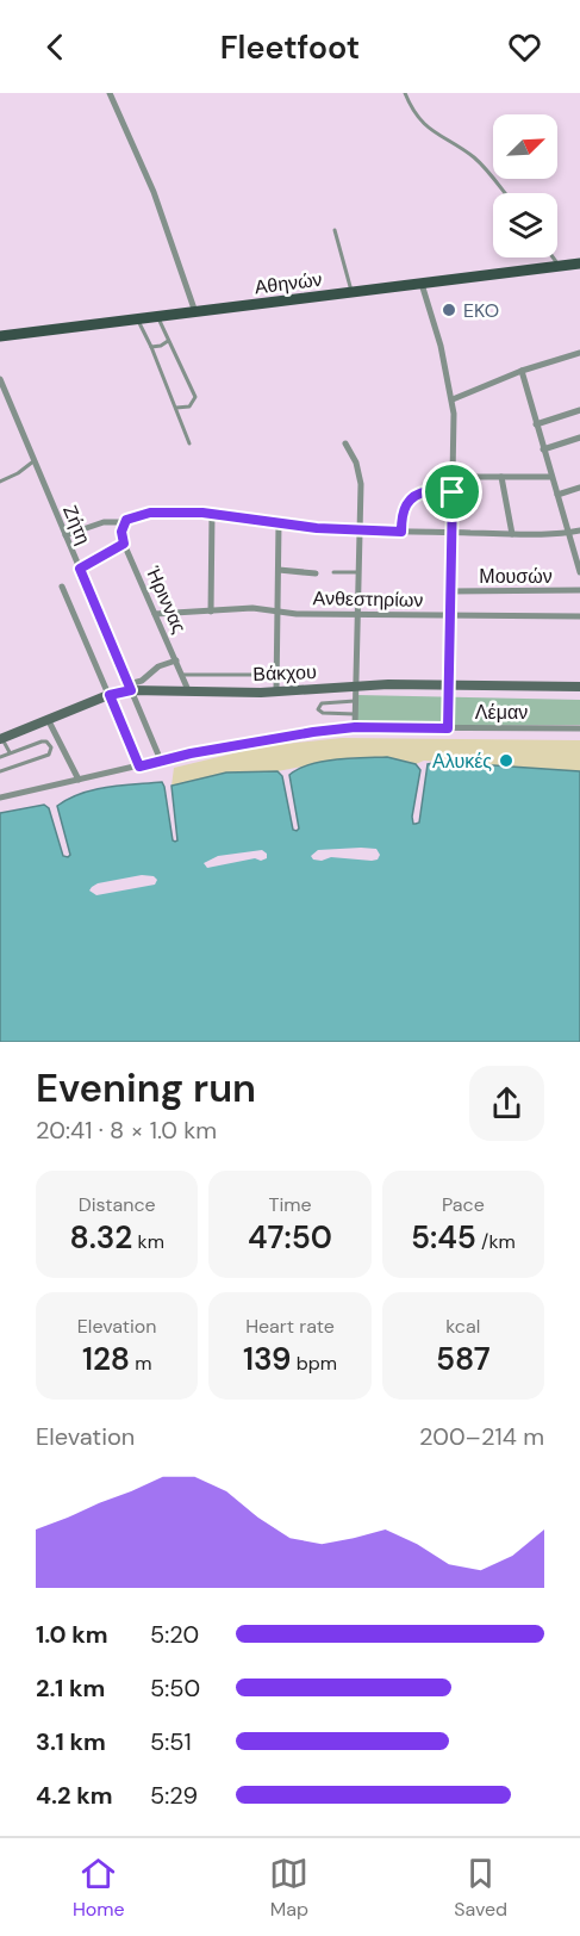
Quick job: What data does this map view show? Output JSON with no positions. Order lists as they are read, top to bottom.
{
  "streets": {
    "main road": ["Αθηνών"],
    "street": [
      "Ζήτη",
      "Μουσών",
      "Ανθεστηρίων",
      "Ήριννας",
      "Βάκχου",
      "Λέμαν"
    ]
  },
  "crossings": [
    ["Ζήτη", "Βάκχου"],
    ["Ζήτη", "Λέμαν"],
    ["Ανθεστηρίων", "Ήριννας"],
    ["Ήριννας", "Βάκχου"]
  ],
  "places": ["EKO", "Αλυκές"],
  "north": "top right",
  "page": {
    "header": "Fleetfoot",
    "heading": ["Evening run", "20:41 · 8 × 1.0 km"],
    "stats": [
      ["Distance", "8.32 km"],
      ["Time", "47:50"],
      ["Pace", "5:45 /km"],
      ["Elevation", "128 m"],
      ["Heart rate", "139 bpm"],
      ["kcal", "587"]
    ],
    "chart": ["Elevation", "200–214 m"],
    "list": [
      {
        "name": "1.0 km",
        "note": "5:20"
      },
      {
        "name": "2.1 km",
        "note": "5:50"
      },
      {
        "name": "3.1 km",
        "note": "5:51"
      },
      {
        "name": "4.2 km",
        "note": "5:29"
      }
    ],
    "tabs": ["Home", "Map", "Saved"]
  }
}
